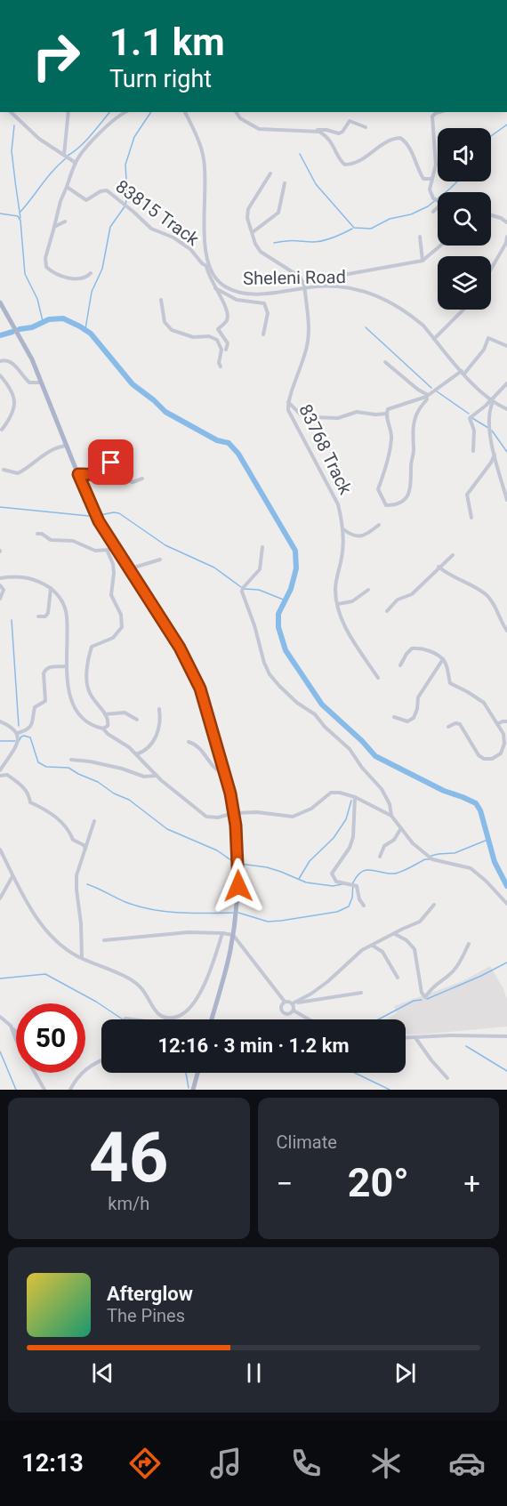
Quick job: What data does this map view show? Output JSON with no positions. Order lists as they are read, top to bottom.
{
  "streets": {
    "street": ["83815 Track", "Sheleni Road", "83768 Track"]
  },
  "crossings": [
    ["83815 Track", "Sheleni Road"],
    ["Sheleni Road", "83768 Track"]
  ],
  "page": {
    "turn": ["1.1 km", "Turn right"],
    "limit": "50",
    "trip": "12:16 · 3 min · 1.2 km",
    "tile": [
      ["46", "km/h"],
      "Climate"
    ],
    "heat": ["−", "20°", "+"],
    "song": ["Afterglow", "The Pines"],
    "tabs": "12:13"
  }
}
